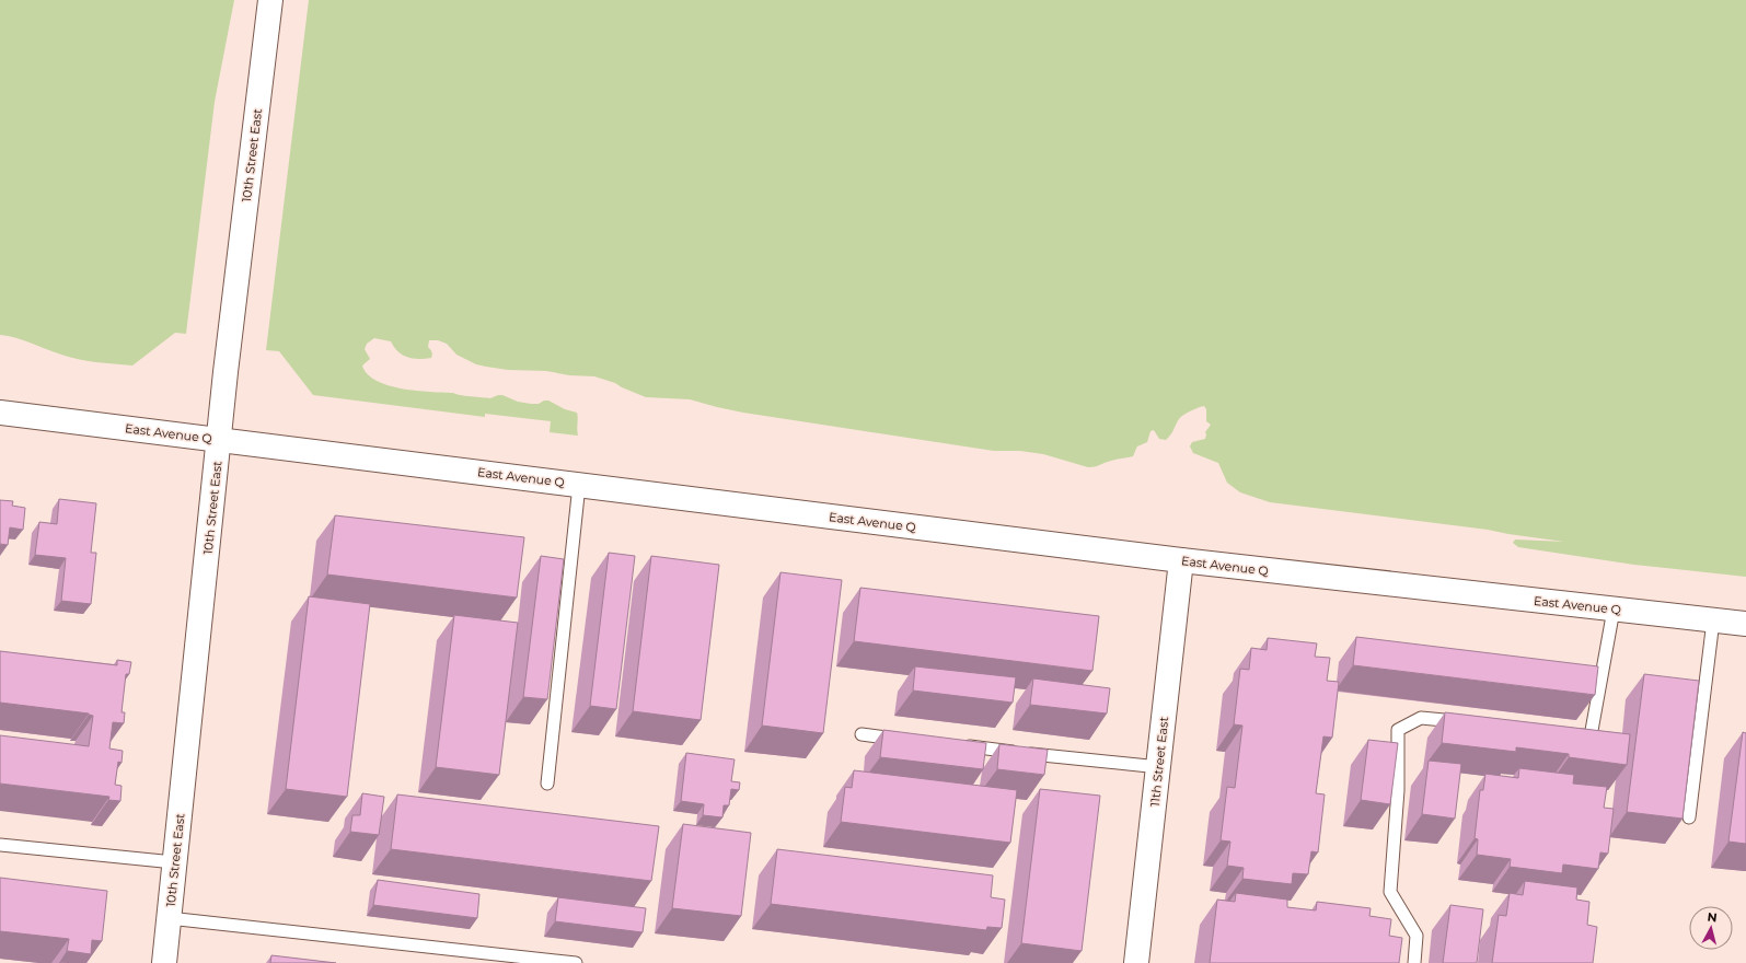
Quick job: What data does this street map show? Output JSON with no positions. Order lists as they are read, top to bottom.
{
  "streets": {
    "main road": ["10th Street East", "East Avenue Q", "11th Street East"]
  },
  "crossings": [
    ["10th Street East", "East Avenue Q"],
    ["East Avenue Q", "11th Street East"]
  ],
  "north": "top"
}
